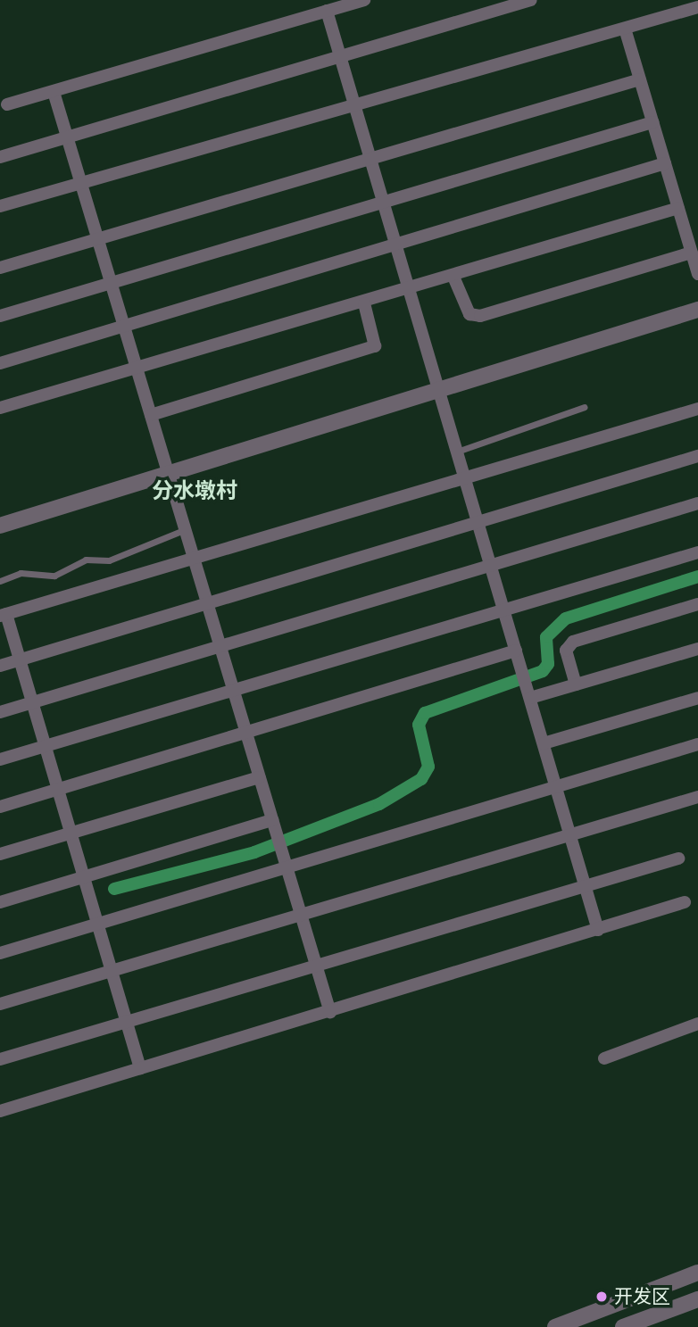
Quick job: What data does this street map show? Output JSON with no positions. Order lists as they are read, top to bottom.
{
  "districts": ["分水墩村"],
  "places": ["开发区"]
}
